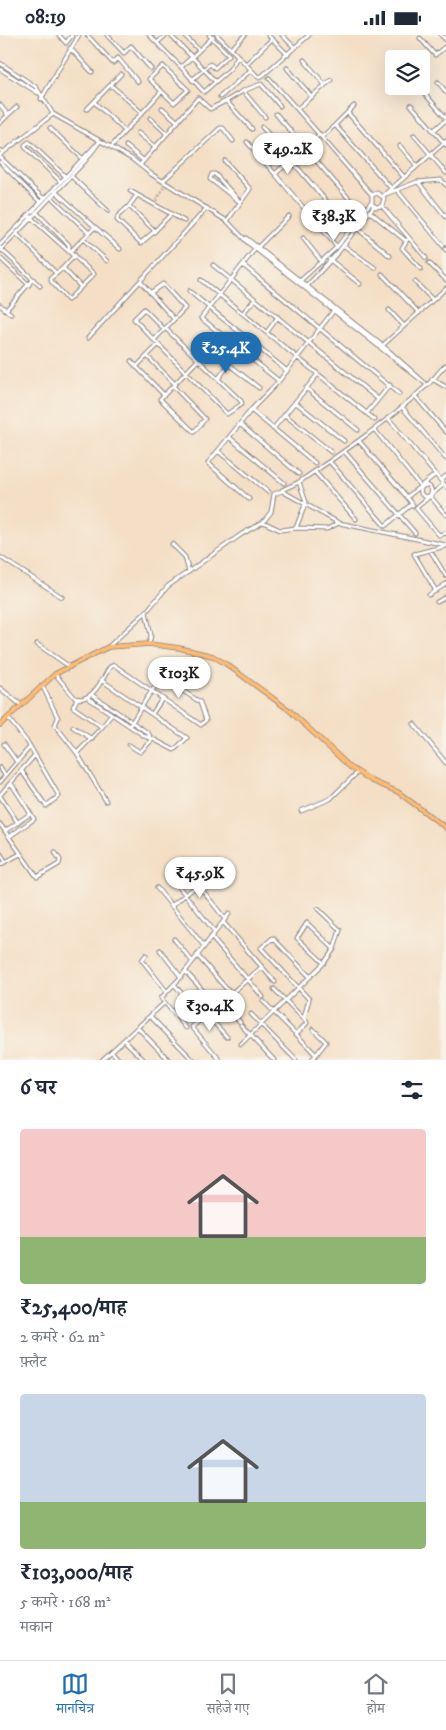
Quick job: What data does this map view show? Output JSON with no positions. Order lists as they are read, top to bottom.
{
  "page": {
    "status": "08:19",
    "price": [
      "₹49.2K",
      "₹38.3K",
      "₹25.4K",
      "₹103K",
      "₹45.9K",
      "₹30.4K"
    ],
    "heading": "6 घर",
    "list": [
      {
        "name": "₹25,400/माह",
        "note": "2 कमरे · 62 m² · फ़्लैट"
      },
      {
        "name": "₹103,000/माह",
        "note": "5 कमरे · 168 m² · मकान"
      }
    ],
    "tabs": ["मानचित्र", "सहेजे गए", "होम"]
  }
}
